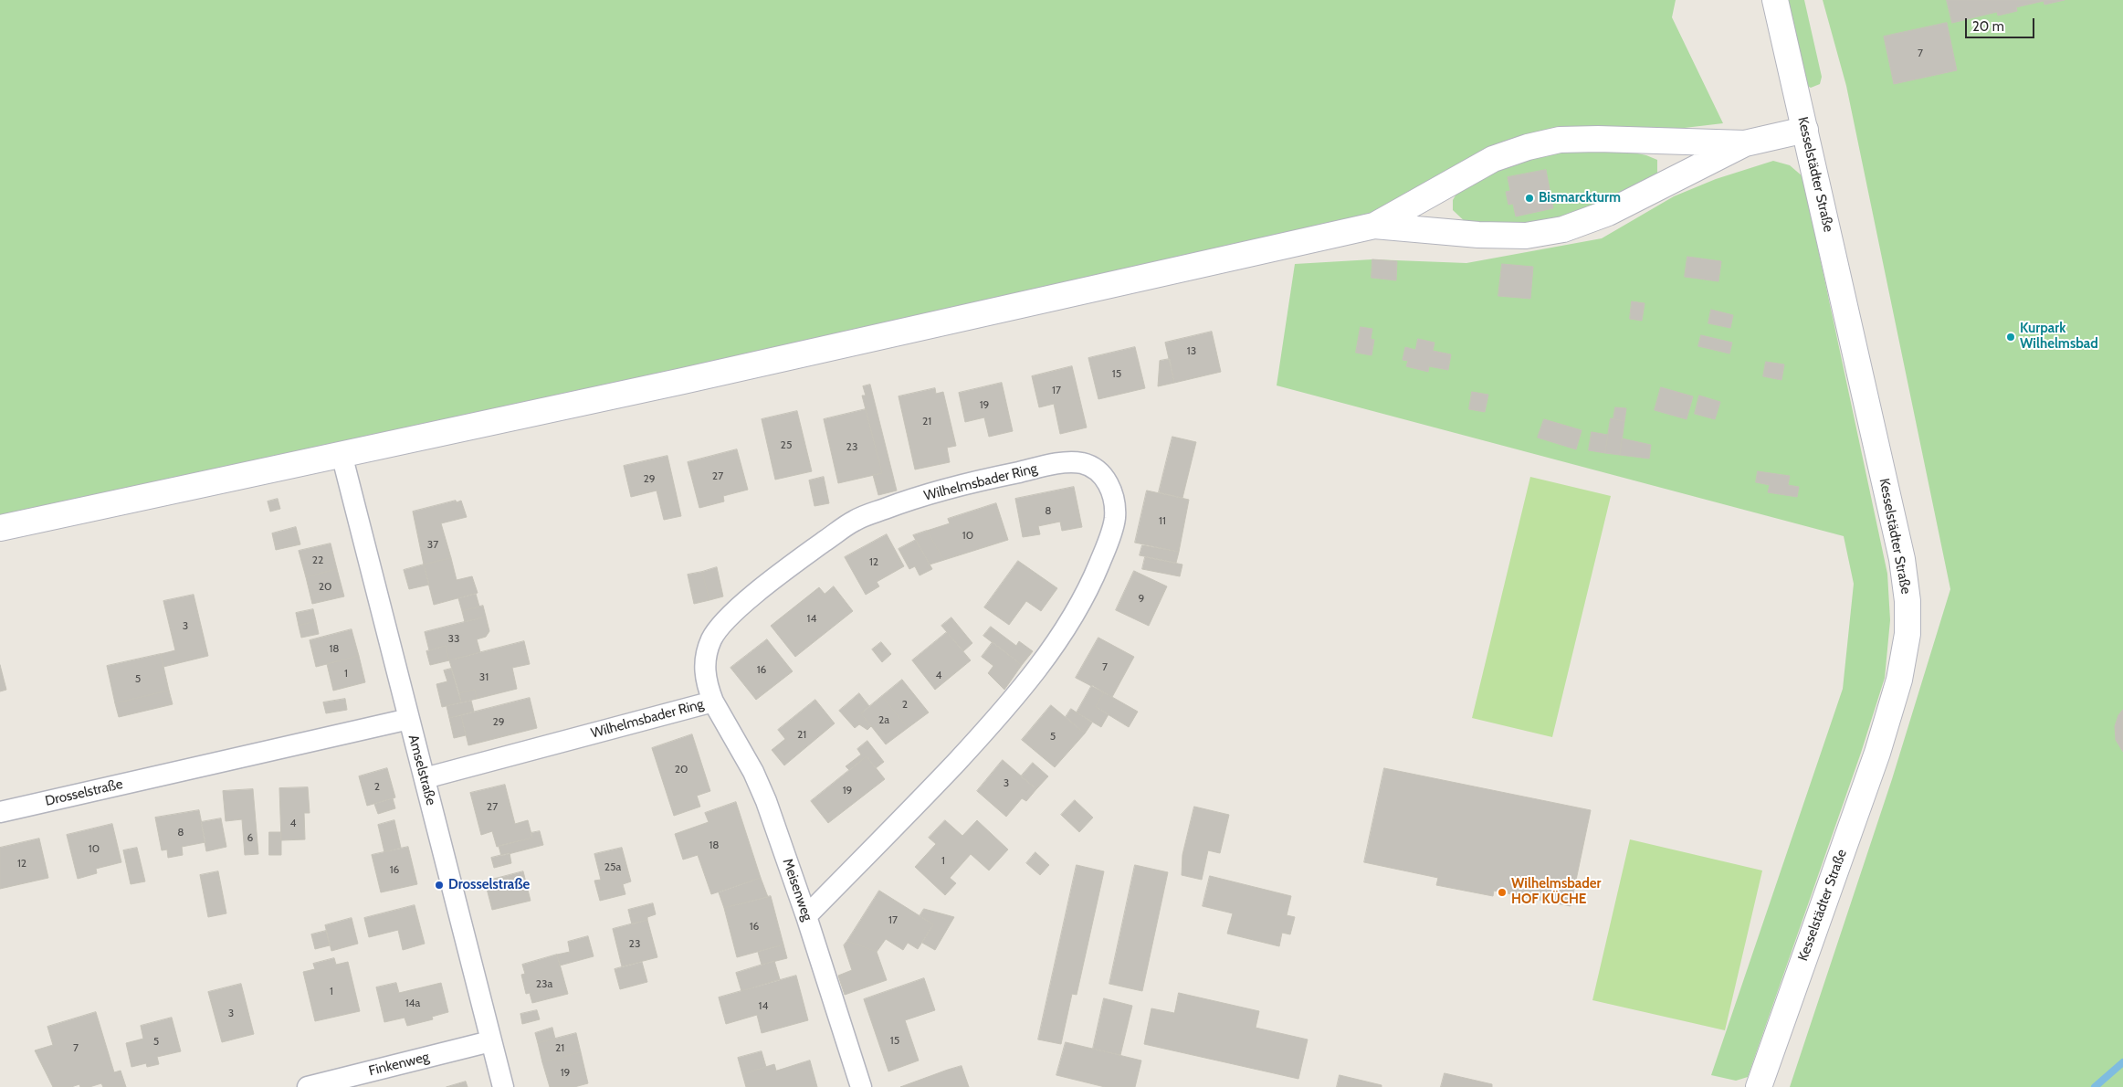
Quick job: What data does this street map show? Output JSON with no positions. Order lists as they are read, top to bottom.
{
  "streets": {
    "street": [
      "Kesselstädter Straße",
      "Wilhelmsbader Ring",
      "Amselstraße",
      "Drosselstraße",
      "Meisenweg",
      "Finkenweg"
    ]
  },
  "crossings": [
    ["Wilhelmsbader Ring", "Amselstraße"],
    ["Wilhelmsbader Ring", "Meisenweg"],
    ["Amselstraße", "Drosselstraße"],
    ["Amselstraße", "Finkenweg"]
  ],
  "places": [
    "Bismarckturm",
    "Kurpark Wilhelmsbad",
    "Drosselstraße",
    "Wilhelmsbader HOF KÜCHE"
  ],
  "house_numbers": [
    "7",
    "13",
    "15",
    "17",
    "19",
    "21",
    "25",
    "23",
    "27",
    "29",
    "8",
    "11",
    "10",
    "37",
    "22",
    "12",
    "20",
    "9",
    "14",
    "3",
    "33",
    "18",
    "7",
    "16",
    "1",
    "4",
    "31",
    "5",
    "2",
    "2a",
    "29",
    "21",
    "5",
    "20",
    "3",
    "2",
    "19",
    "27",
    "4",
    "8",
    "6",
    "18",
    "10",
    "1",
    "12",
    "25a",
    "16",
    "17",
    "16",
    "23",
    "23a",
    "1",
    "14a",
    "14",
    "3",
    "15",
    "5",
    "7",
    "21",
    "19"
  ],
  "scale_bar": "20 m"
}
